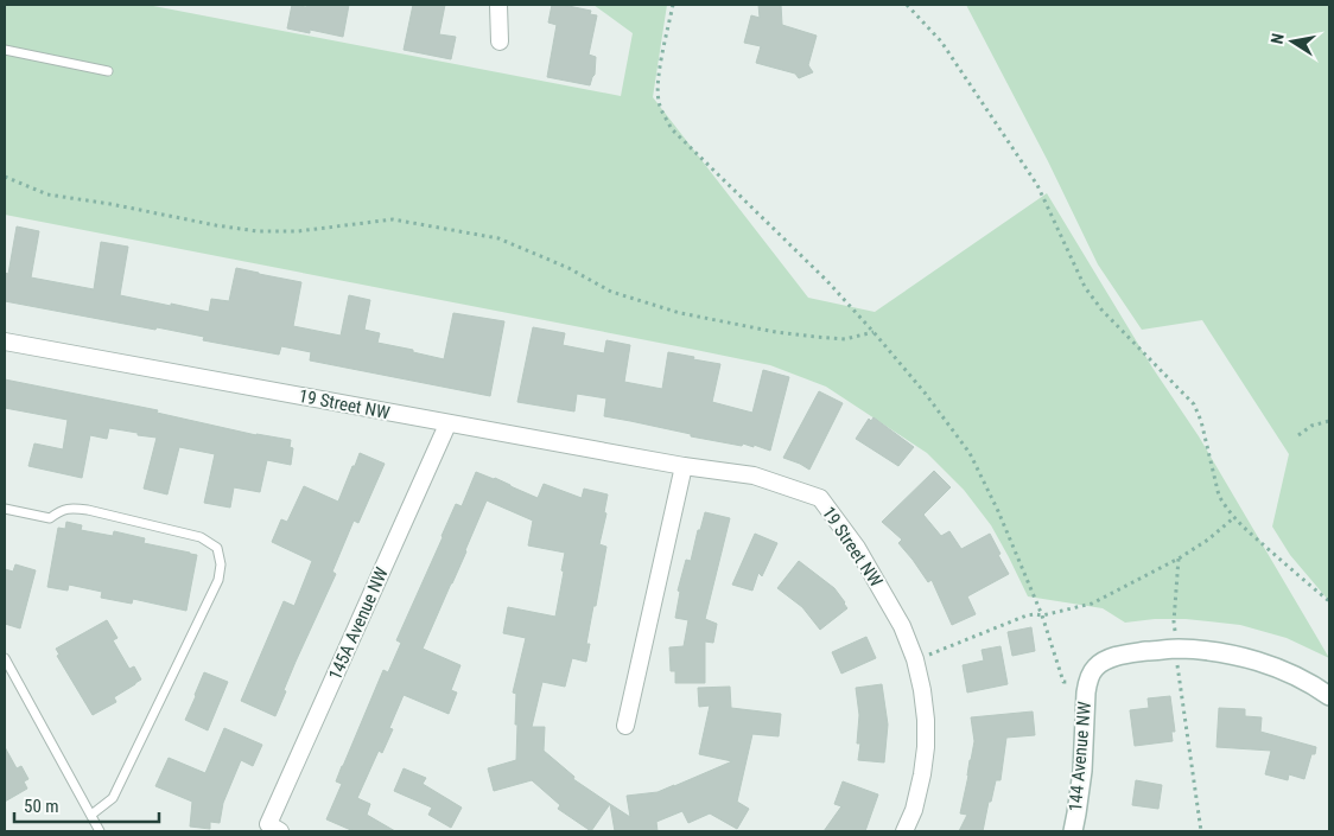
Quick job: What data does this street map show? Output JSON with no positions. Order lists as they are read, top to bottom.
{
  "streets": {
    "street": ["19 Street NW", "145A Avenue NW", "144 Avenue NW"]
  },
  "crossings": [
    ["19 Street NW", "145A Avenue NW"]
  ],
  "scale_bar": "50 m",
  "north": "left"
}
